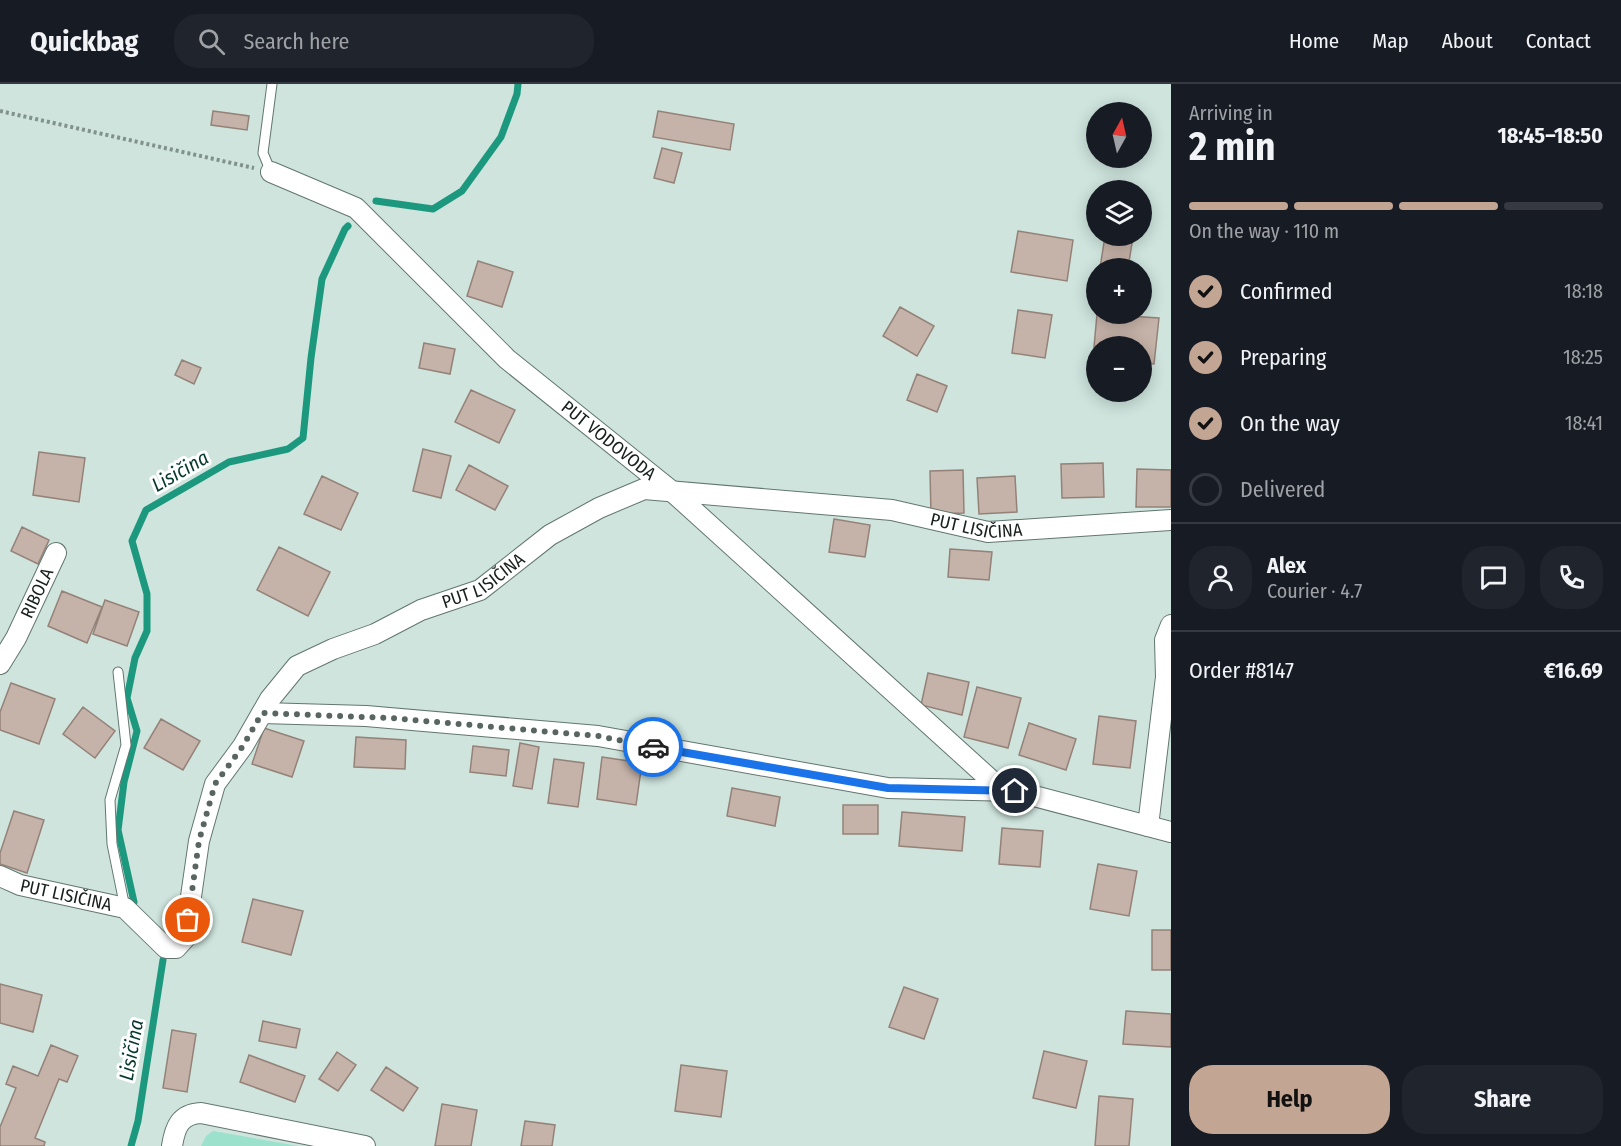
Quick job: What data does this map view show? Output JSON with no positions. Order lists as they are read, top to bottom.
{
  "streets": {
    "street": ["PUT VODOVODA", "PUT LISIČINA", "RIBOLA"]
  },
  "crossings": [
    ["PUT VODOVODA", "PUT LISIČINA"]
  ],
  "water": ["Lisičina"],
  "north": "top",
  "page": {
    "header": "Quickbag",
    "search": "Search here",
    "nav": [
      "Home",
      "Map",
      "About",
      "Contact"
    ],
    "heading": ["2 min", "Arriving in", "18:45–18:50"],
    "panel": [
      "Alex",
      "Courier · 4.7",
      "Order #8147",
      "€16.69"
    ],
    "map_buttons": ["+", "−"],
    "bar": "On the way · 110 m",
    "list": [
      ["Confirmed", "18:18"],
      ["Preparing", "18:25"],
      ["On the way", "18:41"],
      "Delivered"
    ],
    "buttons": ["Help", "Share"]
  }
}
